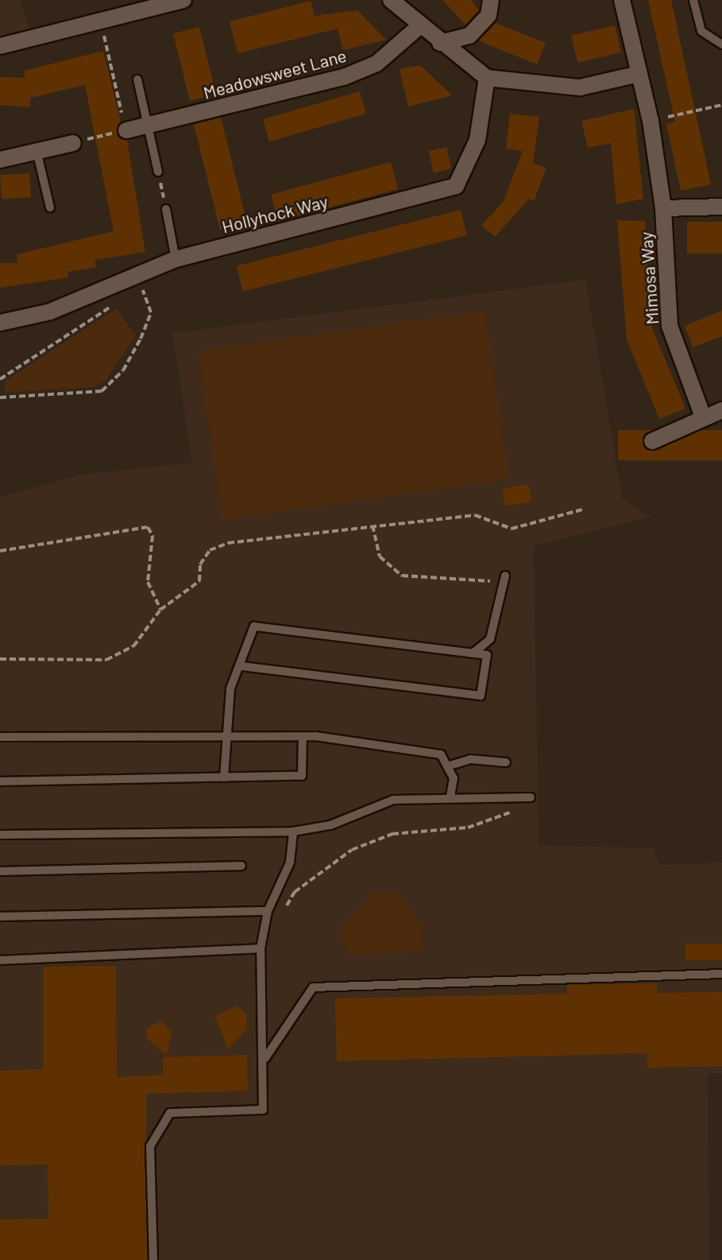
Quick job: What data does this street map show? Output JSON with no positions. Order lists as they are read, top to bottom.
{
  "streets": {
    "street": ["Meadowsweet Lane", "Hollyhock Way", "Mimosa Way"]
  }
}
